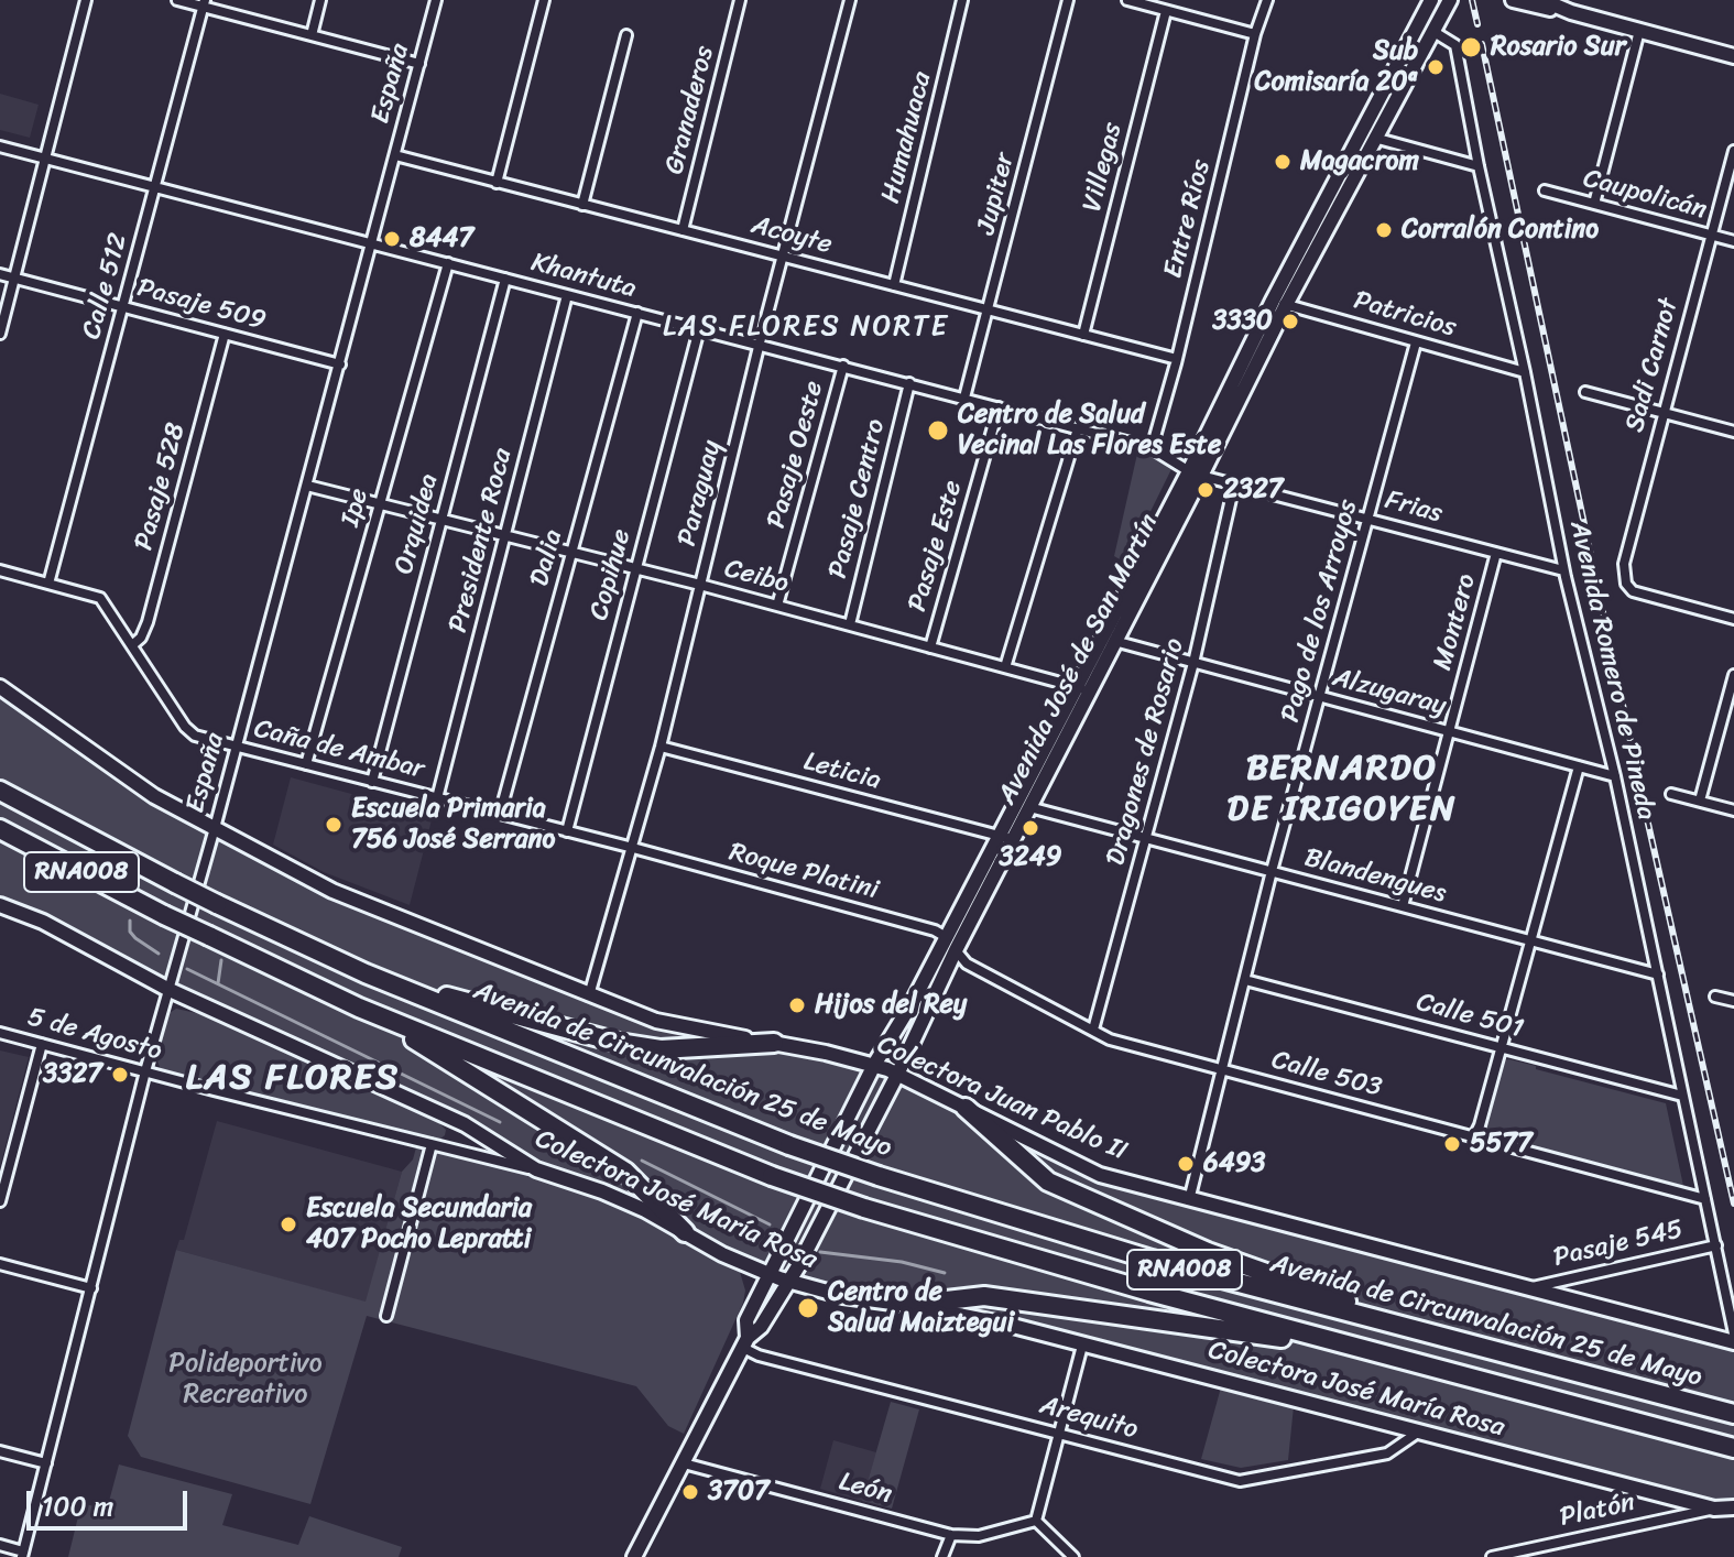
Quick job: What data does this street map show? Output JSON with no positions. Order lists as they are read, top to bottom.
{
  "streets": {
    "highway": ["RNA008", "Avenida de Circunvalación 25 de Mayo"],
    "main road": ["Avenida José de San Martín", "Colectora Juan Pablo II", "Colectora José María Rosa"],
    "street": [
      "España",
      "Granaderos",
      "Humahuaca",
      "Villegas",
      "Jupiter",
      "Caupolicán",
      "Entre Ríos",
      "Acoyte",
      "Khantuta",
      "Calle 512",
      "Pasaje 509",
      "Patricios",
      "Sadi Carnot",
      "Pasaje Oeste",
      "Pasaje 528",
      "Paraguay",
      "Pasaje Centro",
      "Ipe",
      "Frias",
      "Orquidea",
      "Presidente Roca",
      "Pasaje Este",
      "Dalia",
      "Copihue",
      "Ceibo",
      "Pago de los Arroyos",
      "Montero",
      "Avenida Romero de Pineda",
      "Alzugaray",
      "Caña de Ambar",
      "Dragones de Rosario",
      "Leticia",
      "Roque Platini",
      "Blandengues",
      "Calle 501",
      "5 de Agosto",
      "Calle 503",
      "Pasaje 545",
      "Arequito",
      "León",
      "Platón"
    ]
  },
  "crossings": [
    ["España", "Acoyte"],
    ["España", "Khantuta"],
    ["España", "Pasaje 509"],
    ["España", "Ceibo"],
    ["España", "Caña de Ambar"],
    ["España", "5 de Agosto"],
    ["España", "Colectora Juan Pablo II"],
    ["España", "Colectora José María Rosa"],
    ["Granaderos", "Acoyte"],
    ["Humahuaca", "Acoyte"],
    ["Villegas", "Acoyte"],
    ["Jupiter", "Acoyte"],
    ["Jupiter", "Khantuta"],
    ["Caupolicán", "Sadi Carnot"],
    ["Entre Ríos", "Acoyte"],
    ["Entre Ríos", "Khantuta"],
    ["Acoyte", "Paraguay"],
    ["Khantuta", "Calle 512"],
    ["Khantuta", "Pasaje Oeste"],
    ["Khantuta", "Paraguay"],
    ["Khantuta", "Pasaje Centro"],
    ["Khantuta", "Ipe"],
    ["Khantuta", "Frias"],
    ["Khantuta", "Orquidea"],
    ["Khantuta", "Presidente Roca"],
    ["Khantuta", "Pasaje Este"],
    ["Khantuta", "Dalia"],
    ["Khantuta", "Copihue"],
    ["Khantuta", "Avenida José de San Martín"],
    ["Calle 512", "Pasaje 509"],
    ["Calle 512", "Caña de Ambar"],
    ["Pasaje 509", "Pasaje 528"],
    ["Patricios", "Pago de los Arroyos"],
    ["Patricios", "Avenida José de San Martín"],
    ["Patricios", "Avenida Romero de Pineda"],
    ["Pasaje Oeste", "Ceibo"],
    ["Pasaje 528", "Caña de Ambar"],
    ["Paraguay", "Ceibo"],
    ["Paraguay", "Caña de Ambar"],
    ["Paraguay", "Leticia"],
    ["Paraguay", "Roque Platini"],
    ["Paraguay", "Colectora Juan Pablo II"],
    ["Pasaje Centro", "Ceibo"],
    ["Ipe", "Ceibo"],
    ["Ipe", "Caña de Ambar"],
    ["Frias", "Pago de los Arroyos"],
    ["Frias", "Montero"],
    ["Frias", "Avenida José de San Martín"],
    ["Frias", "Avenida Romero de Pineda"],
    ["Frias", "Dragones de Rosario"],
    ["Orquidea", "Ceibo"],
    ["Orquidea", "Caña de Ambar"],
    ["Presidente Roca", "Ceibo"],
    ["Presidente Roca", "Caña de Ambar"],
    ["Pasaje Este", "Ceibo"],
    ["Dalia", "Ceibo"],
    ["Dalia", "Caña de Ambar"],
    ["Copihue", "Ceibo"],
    ["Copihue", "Caña de Ambar"],
    ["Ceibo", "Avenida José de San Martín"],
    ["Pago de los Arroyos", "Alzugaray"],
    ["Pago de los Arroyos", "Blandengues"],
    ["Pago de los Arroyos", "Calle 501"],
    ["Pago de los Arroyos", "Calle 503"],
    ["Pago de los Arroyos", "Colectora Juan Pablo II"],
    ["Montero", "Alzugaray"],
    ["Montero", "Blandengues"],
    ["Avenida José de San Martín", "Avenida Romero de Pineda"],
    ["Avenida José de San Martín", "Alzugaray"],
    ["Avenida José de San Martín", "Leticia"],
    ["Avenida José de San Martín", "Roque Platini"],
    ["Avenida José de San Martín", "Blandengues"],
    ["Avenida José de San Martín", "Calle 503"],
    ["Avenida José de San Martín", "Colectora Juan Pablo II"],
    ["Avenida José de San Martín", "Colectora José María Rosa"],
    ["Avenida José de San Martín", "Arequito"],
    ["Avenida José de San Martín", "León"],
    ["Avenida Romero de Pineda", "Alzugaray"],
    ["Avenida Romero de Pineda", "Blandengues"],
    ["Avenida Romero de Pineda", "Calle 501"],
    ["Avenida Romero de Pineda", "Calle 503"],
    ["Avenida Romero de Pineda", "Pasaje 545"],
    ["Alzugaray", "Dragones de Rosario"],
    ["Caña de Ambar", "Roque Platini"],
    ["Dragones de Rosario", "Blandengues"],
    ["Dragones de Rosario", "Calle 503"],
    ["RNA008", "Avenida de Circunvalación 25 de Mayo"],
    ["RNA008", "Colectora Juan Pablo II"],
    ["5 de Agosto", "Colectora José María Rosa"],
    ["Colectora Juan Pablo II", "Pasaje 545"],
    ["Colectora José María Rosa", "Arequito"],
    ["Colectora José María Rosa", "Platón"]
  ],
  "districts": ["LAS FLORES NORTE", "BERNARDO DE IRIGOYEN", "LAS FLORES"],
  "parks": ["Polideportivo Recreativo"],
  "places": [
    "Rosario Sur",
    "Sub Comisaría 20ª",
    "Magacrom",
    "Corralón Contino",
    "8447",
    "3330",
    "Centro de Salud Vecinal Las Flores Este",
    "2327",
    "Escuela Primaria 756 José Serrano",
    "3249",
    "Hijos del Rey",
    "3327",
    "5577",
    "6493",
    "Escuela Secundaria 407 Pocho Lepratti",
    "Centro de Salud Maiztegui",
    "3707"
  ],
  "scale_bar": "100 m"
}
